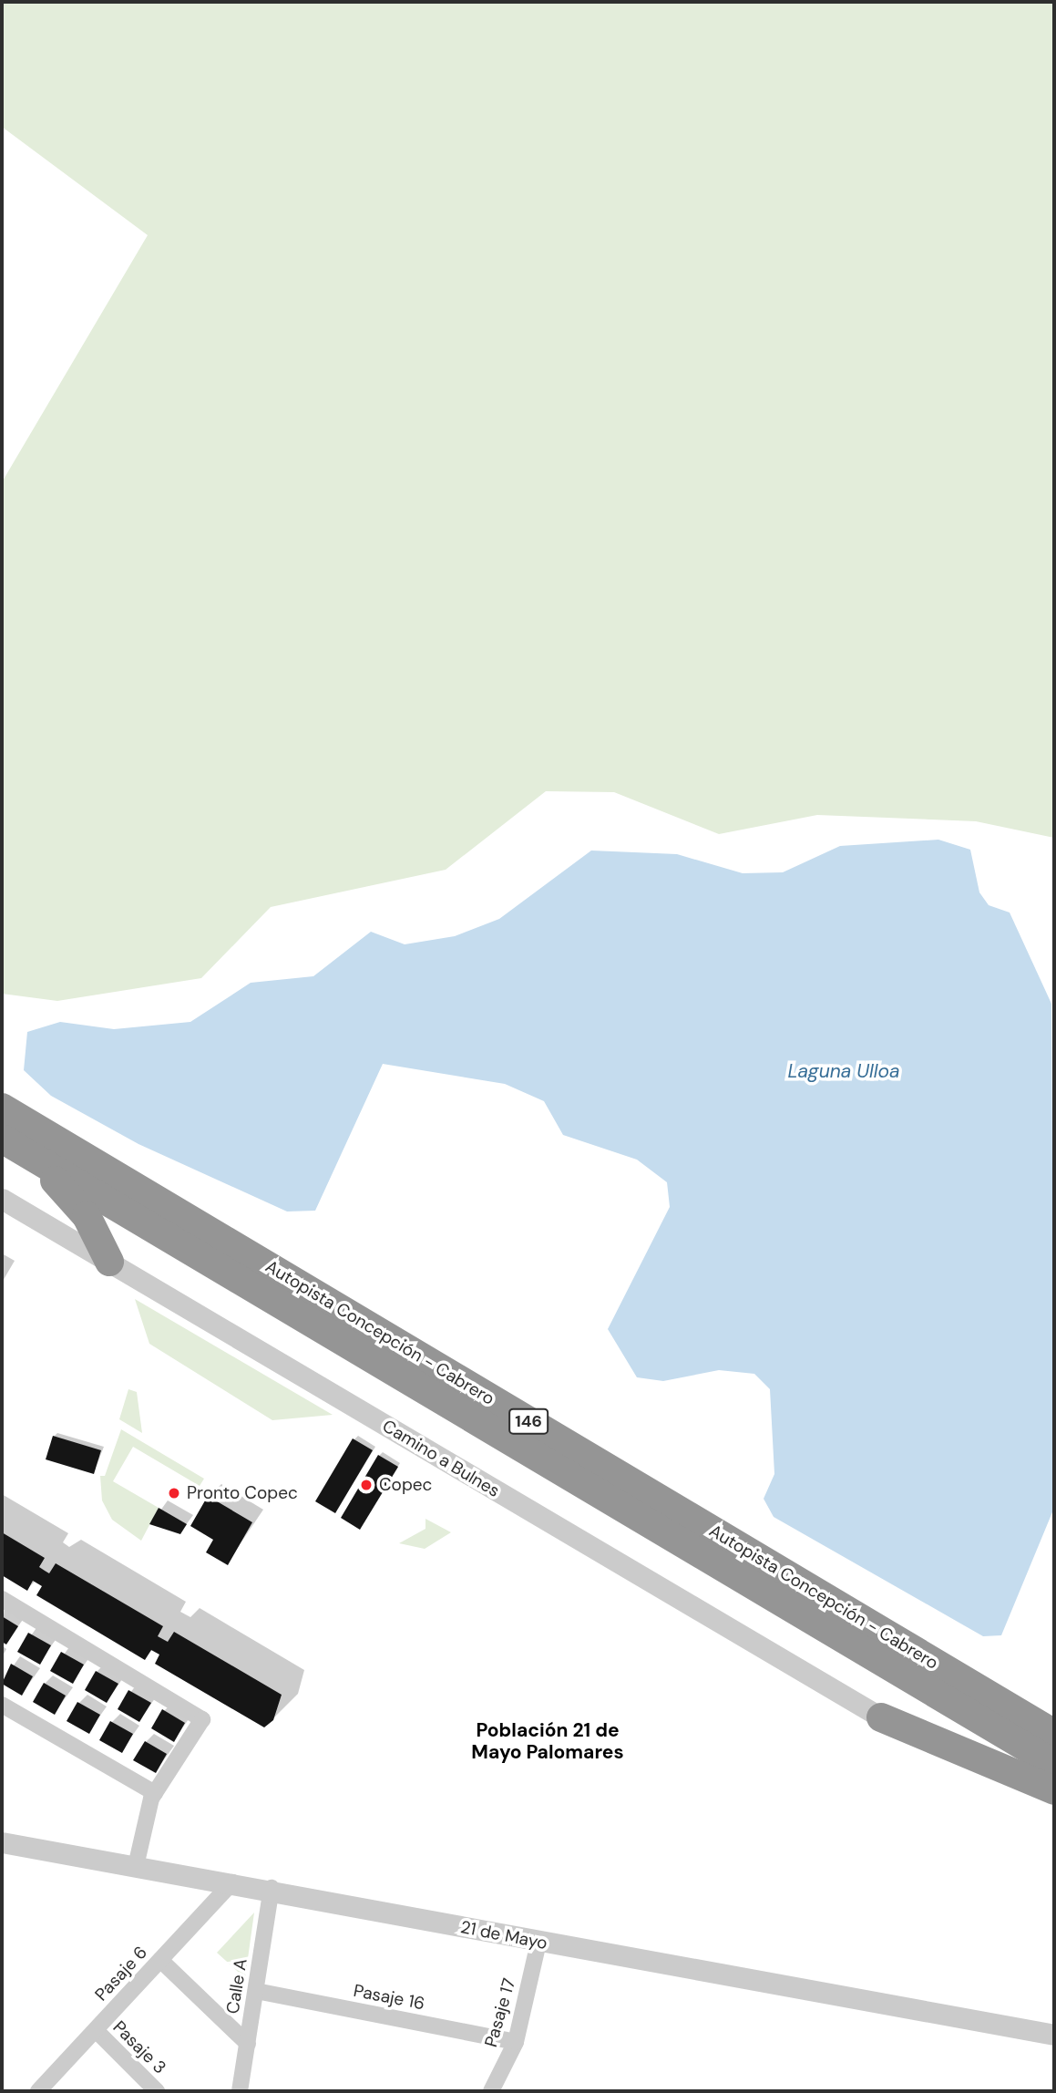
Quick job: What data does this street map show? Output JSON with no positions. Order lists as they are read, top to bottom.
{
  "streets": {
    "highway": ["Autopista Concepción - Cabrero", "146"],
    "street": [
      "Camino a Bulnes",
      "21 de Mayo",
      "Pasaje 6",
      "Calle A",
      "Pasaje 16",
      "Pasaje 17",
      "Pasaje 3"
    ]
  },
  "crossings": [
    ["21 de Mayo", "Pasaje 6"],
    ["21 de Mayo", "Calle A"],
    ["21 de Mayo", "Pasaje 17"],
    ["Pasaje 6", "Pasaje 3"],
    ["Calle A", "Pasaje 16"],
    ["Pasaje 16", "Pasaje 17"]
  ],
  "districts": ["Población 21 de Mayo Palomares"],
  "water": ["Laguna Ulloa"],
  "places": ["Copec", "Pronto Copec"]
}
